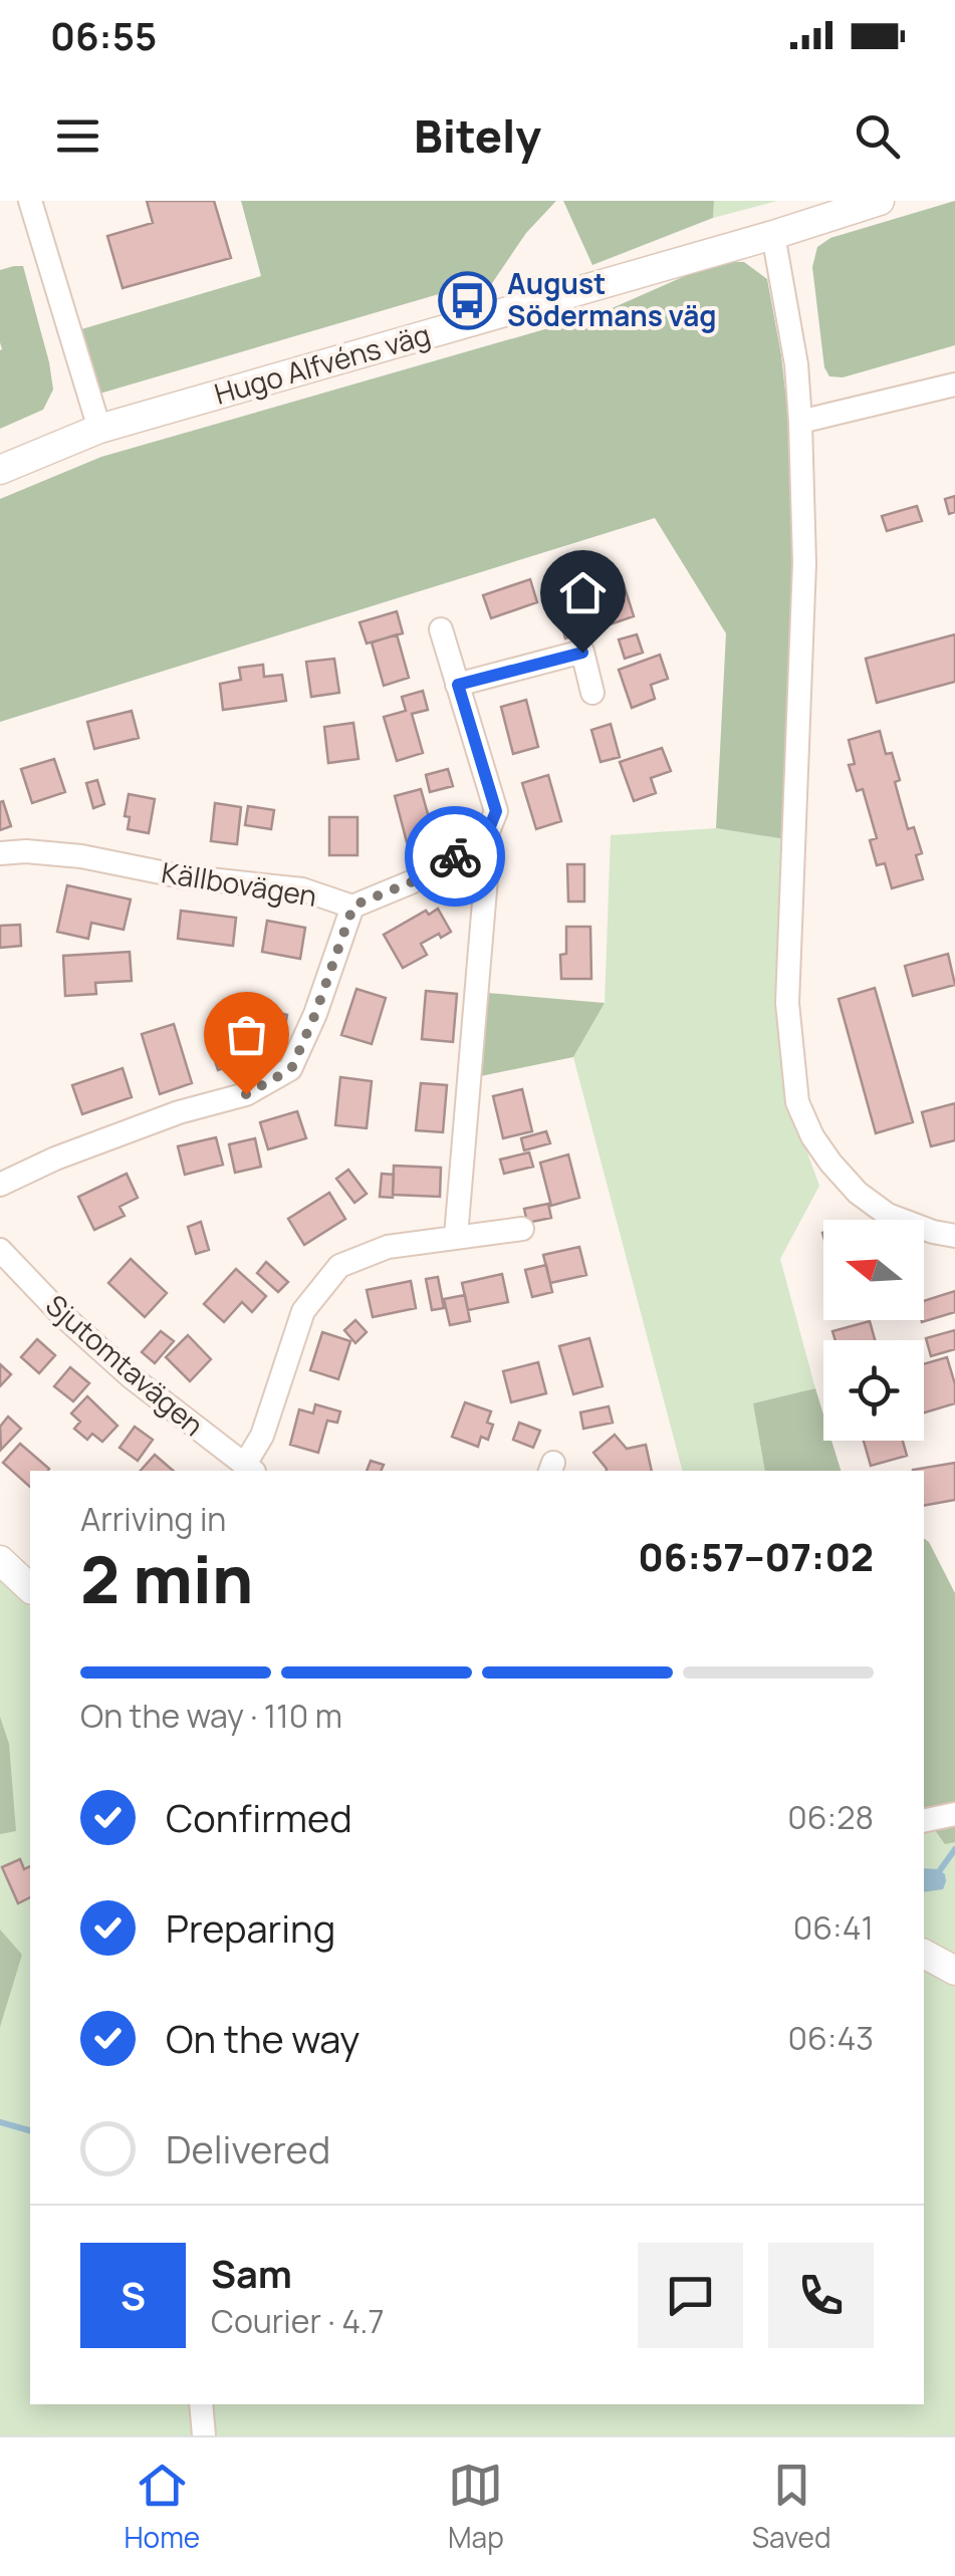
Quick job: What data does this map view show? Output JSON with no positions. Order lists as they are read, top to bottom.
{
  "streets": {
    "street": ["Hugo Alfvéns väg", "Källbovägen", "Sjutomtavägen"]
  },
  "places": {
    "bus stop": ["August Södermans väg"]
  },
  "north": "left",
  "page": {
    "status": "06:55",
    "header": "Bitely",
    "heading": ["2 min", "Arriving in", "06:57–07:02"],
    "panel": ["Sam", "Courier · 4.7"],
    "bar": "On the way · 110 m",
    "list": [
      ["Confirmed", "06:28"],
      ["Preparing", "06:41"],
      ["On the way", "06:43"],
      "Delivered"
    ],
    "round": "S",
    "tabs": ["Home", "Map", "Saved"]
  }
}
